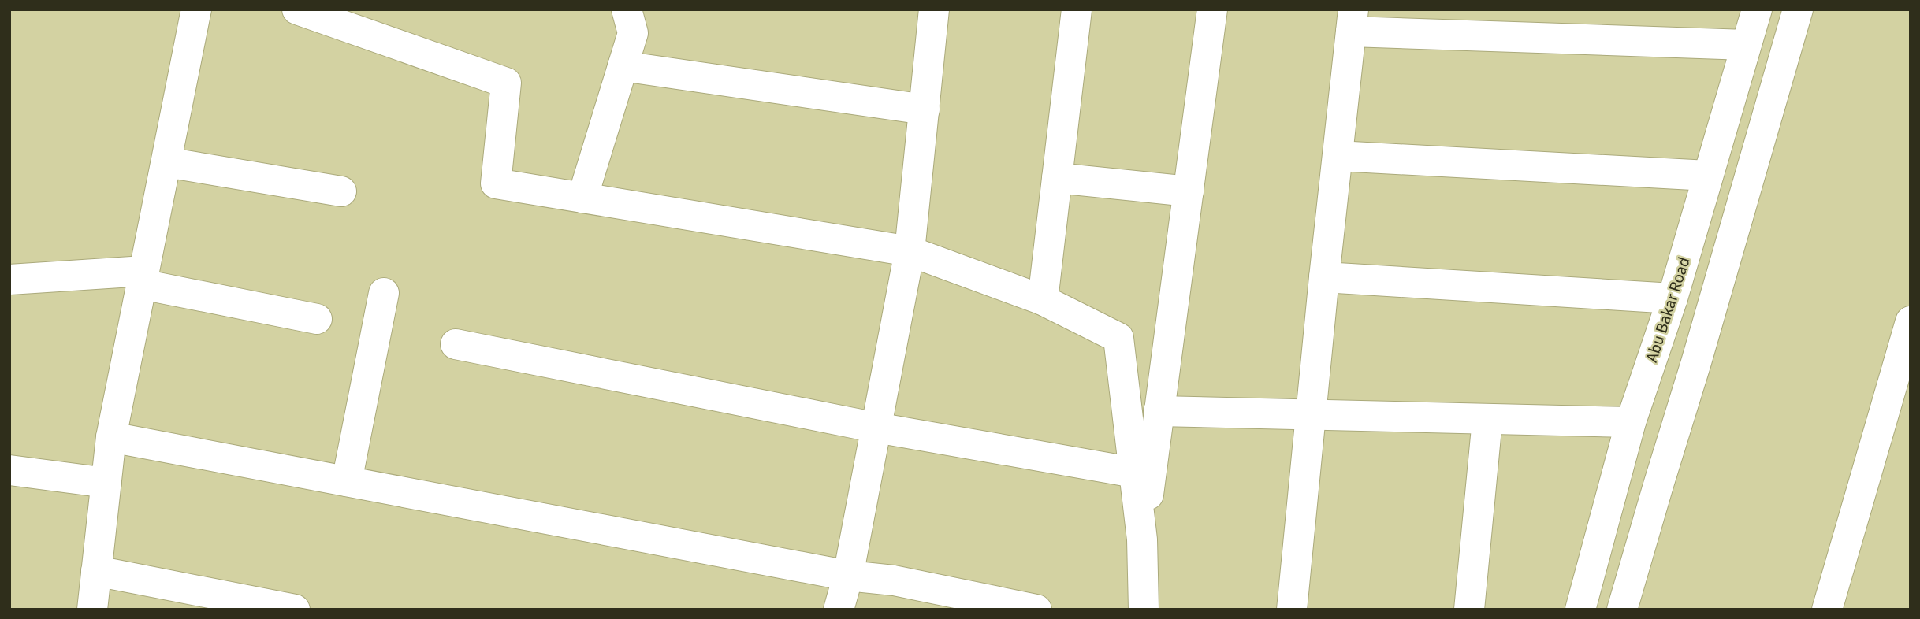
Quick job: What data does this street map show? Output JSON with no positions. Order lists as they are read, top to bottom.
{
  "streets": {
    "street": ["Abu Bakar Road"]
  }
}
